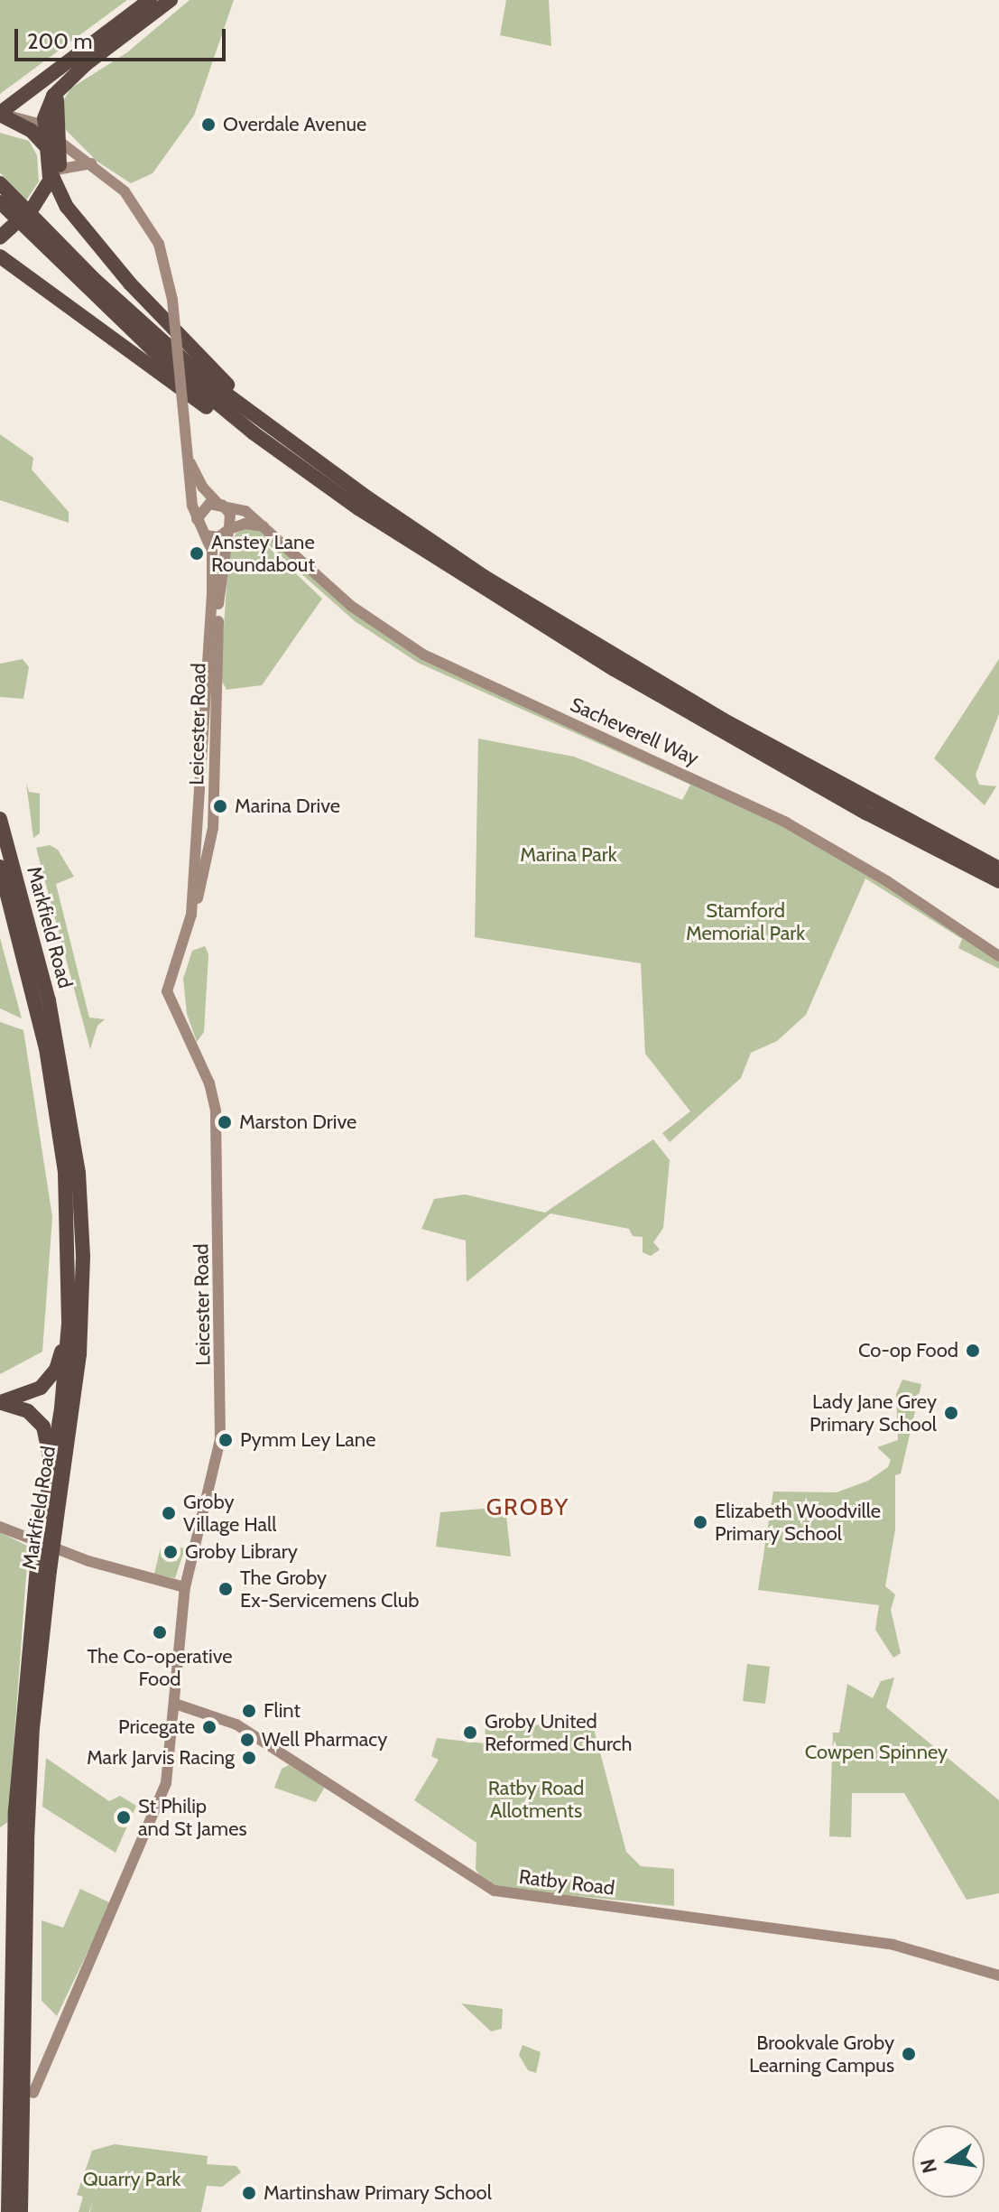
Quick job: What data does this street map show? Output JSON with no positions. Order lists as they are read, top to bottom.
{
  "streets": {
    "highway": ["Markfield Road"],
    "street": ["Leicester Road", "Sacheverell Way", "Ratby Road"]
  },
  "crossings": [
    ["Leicester Road", "Sacheverell Way"],
    ["Leicester Road", "Ratby Road"]
  ],
  "districts": ["GROBY"],
  "parks": [
    "Marina Park",
    "Stamford Memorial Park",
    "Cowpen Spinney",
    "Ratby Road Allotments",
    "Quarry Park"
  ],
  "places": [
    "Overdale Avenue",
    "Anstey Lane Roundabout",
    "Marina Drive",
    "Marston Drive",
    "Co-op Food",
    "Lady Jane Grey Primary School",
    "Pymm Ley Lane",
    "Groby Village Hall",
    "Elizabeth Woodville Primary School",
    "Groby Library",
    "The Groby Ex-Servicemens Club",
    "The Co-operative Food",
    "Flint",
    "Pricegate",
    "Groby United Reformed Church",
    "Well Pharmacy",
    "Mark Jarvis Racing",
    "St Philip and St James",
    "Brookvale Groby Learning Campus",
    "Martinshaw Primary School"
  ],
  "scale_bar": "200 m",
  "north": "left"
}
